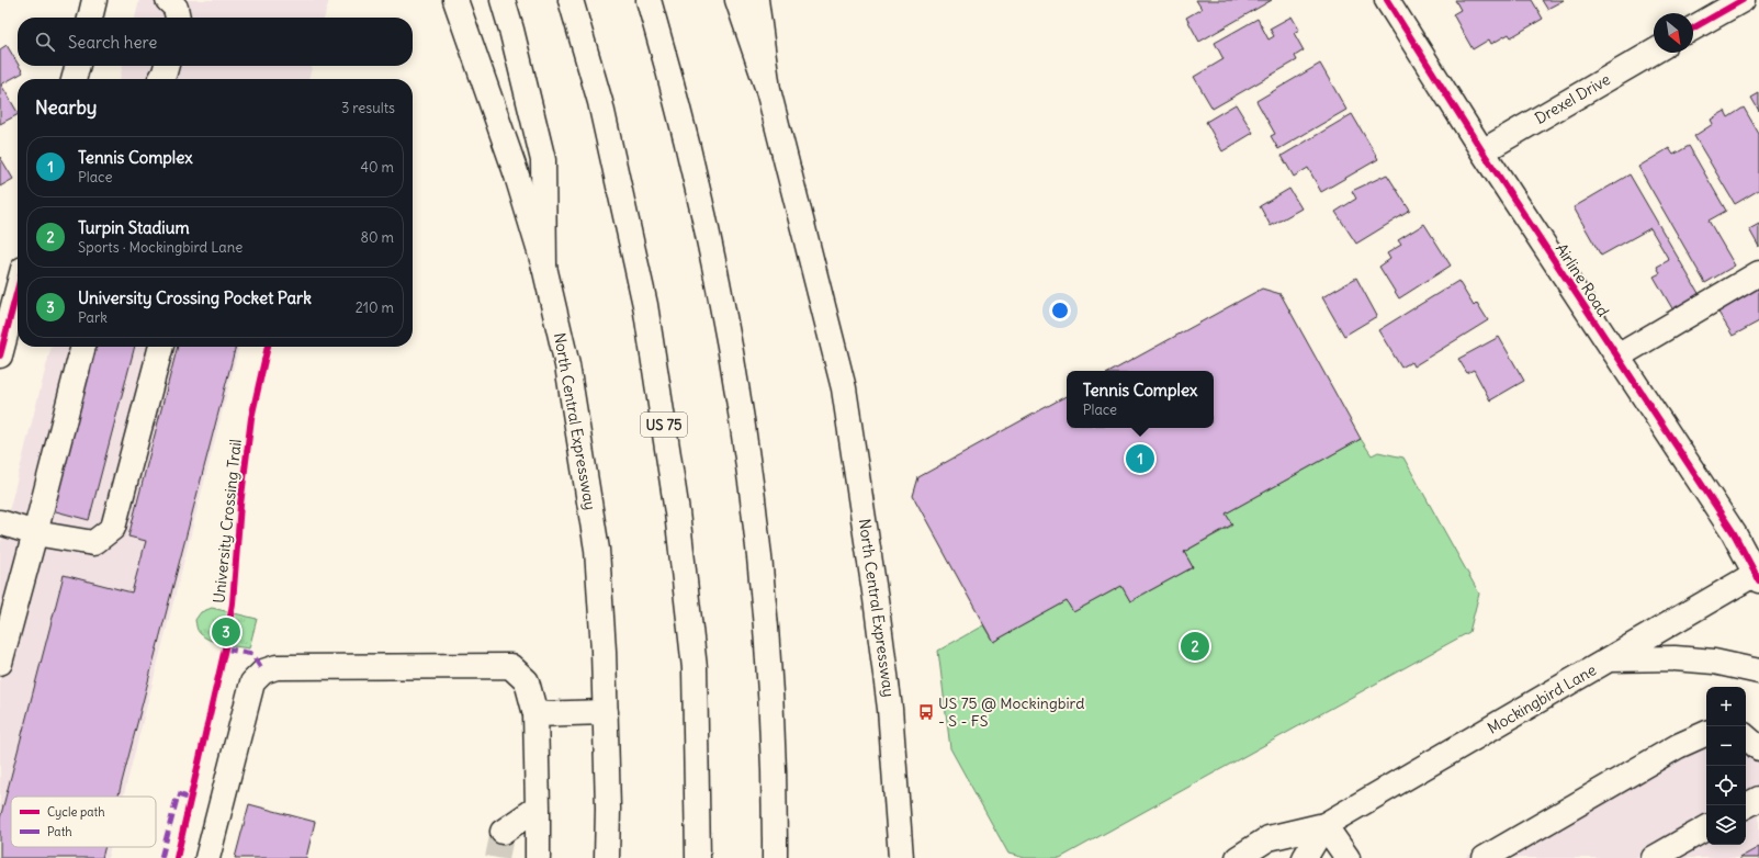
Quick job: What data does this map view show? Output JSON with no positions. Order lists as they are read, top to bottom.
{
  "streets": {
    "main road": [
      "Drexel Drive",
      "Airline Road",
      "North Central Expressway",
      "US 75",
      "Mockingbird Lane"
    ],
    "cycle path": ["University Crossing Trail"]
  },
  "crossings": [
    ["Drexel Drive", "Airline Road"],
    ["Airline Road", "Mockingbird Lane"]
  ],
  "places": {
    "bus stop": ["US 75 @ Mockingbird - S - FS"]
  },
  "legend": ["Cycle path", "Path"],
  "north": "bottom right",
  "page": {
    "search": "Search here",
    "heading": ["Nearby", "3 results"],
    "list": [
      {
        "mark": "1",
        "name": "Tennis Complex",
        "note": "Place",
        "value": "40 m"
      },
      {
        "mark": "2",
        "name": "Turpin Stadium",
        "note": "Sports · Mockingbird Lane",
        "value": "80 m"
      },
      {
        "mark": "3",
        "name": "University Crossing Pocket Park",
        "note": "Park",
        "value": "210 m"
      }
    ],
    "popup": ["Tennis Complex", "Place"],
    "pins": ["1", "3", "2"],
    "map_buttons": ["+", "−"]
  }
}
